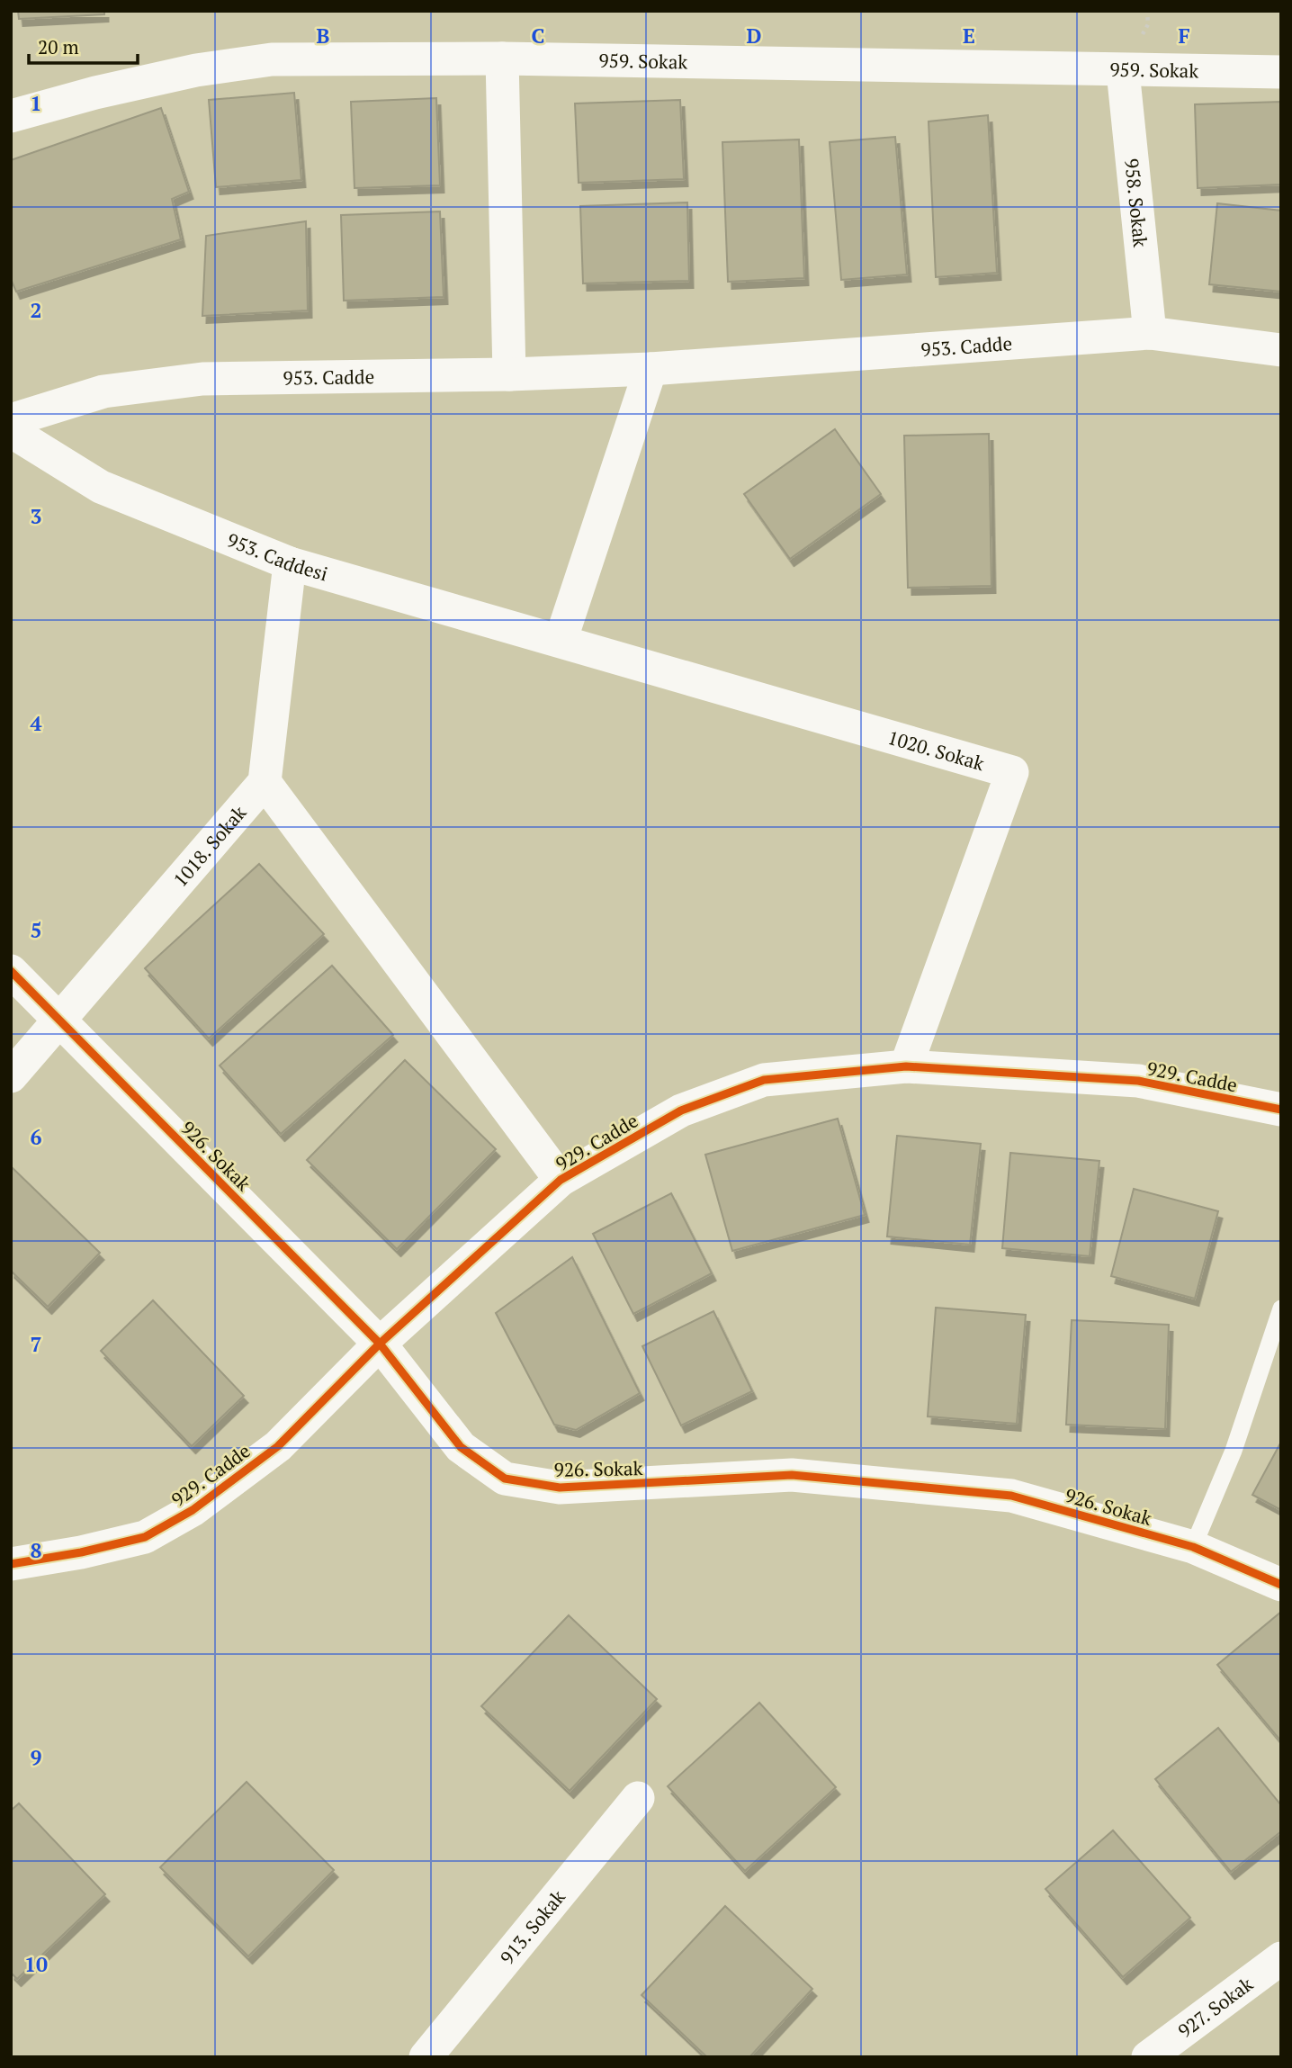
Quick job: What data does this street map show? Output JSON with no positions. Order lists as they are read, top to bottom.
{
  "streets": {
    "street": [
      "959. Sokak",
      "958. Sokak",
      "953. Cadde",
      "953. Caddesi",
      "1020. Sokak",
      "1018. Sokak",
      "929. Cadde",
      "926. Sokak",
      "913. Sokak",
      "927. Sokak"
    ]
  },
  "crossings": [
    ["959. Sokak", "958. Sokak"],
    ["958. Sokak", "953. Cadde"],
    ["953. Caddesi", "1020. Sokak"],
    ["1020. Sokak", "929. Cadde"],
    ["1018. Sokak", "926. Sokak"],
    ["929. Cadde", "926. Sokak"]
  ],
  "scale_bar": "20 m",
  "grid": {
    "columns": [
      "B",
      "C",
      "D",
      "E",
      "F"
    ],
    "rows": [
      "1",
      "2",
      "3",
      "4",
      "5",
      "6",
      "7",
      "8",
      "9",
      "10"
    ]
  }
}
